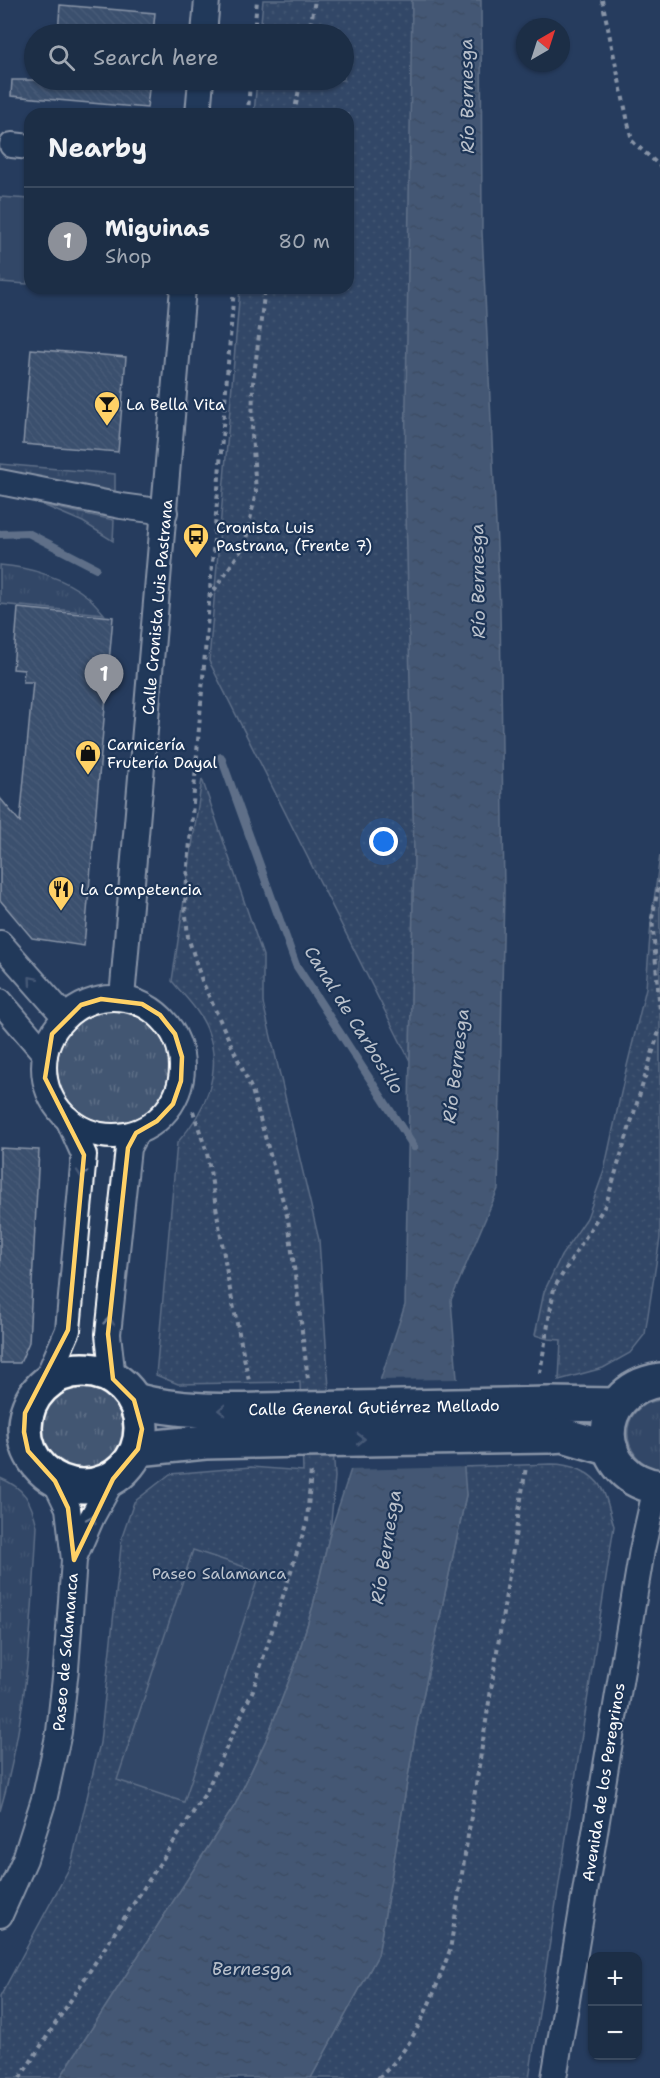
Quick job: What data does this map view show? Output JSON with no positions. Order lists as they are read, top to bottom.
{
  "streets": {
    "main road": ["Calle General Gutiérrez Mellado"],
    "street": ["Calle Cronista Luis Pastrana", "Paseo de Salamanca", "Avenida de los Peregrinos"]
  },
  "crossings": [
    ["Calle General Gutiérrez Mellado", "Paseo de Salamanca"]
  ],
  "water": ["Río Bernesga", "Canal de Carbosillo", "Bernesga"],
  "parks": ["Paseo Salamanca"],
  "places": {
    "bar": ["La Bella Vita"],
    "bus stop": ["Cronista Luis Pastrana, (Frente 7)"],
    "shop": ["Carnicería Frutería Dayal"],
    "restaurant": ["La Competencia"]
  },
  "north": "top right",
  "page": {
    "search": "Search here",
    "heading": "Nearby",
    "list": [
      {
        "mark": "1",
        "name": "Miguinas",
        "note": "Shop",
        "value": "80 m"
      }
    ],
    "pins": "1",
    "map_buttons": ["+", "−"]
  }
}
